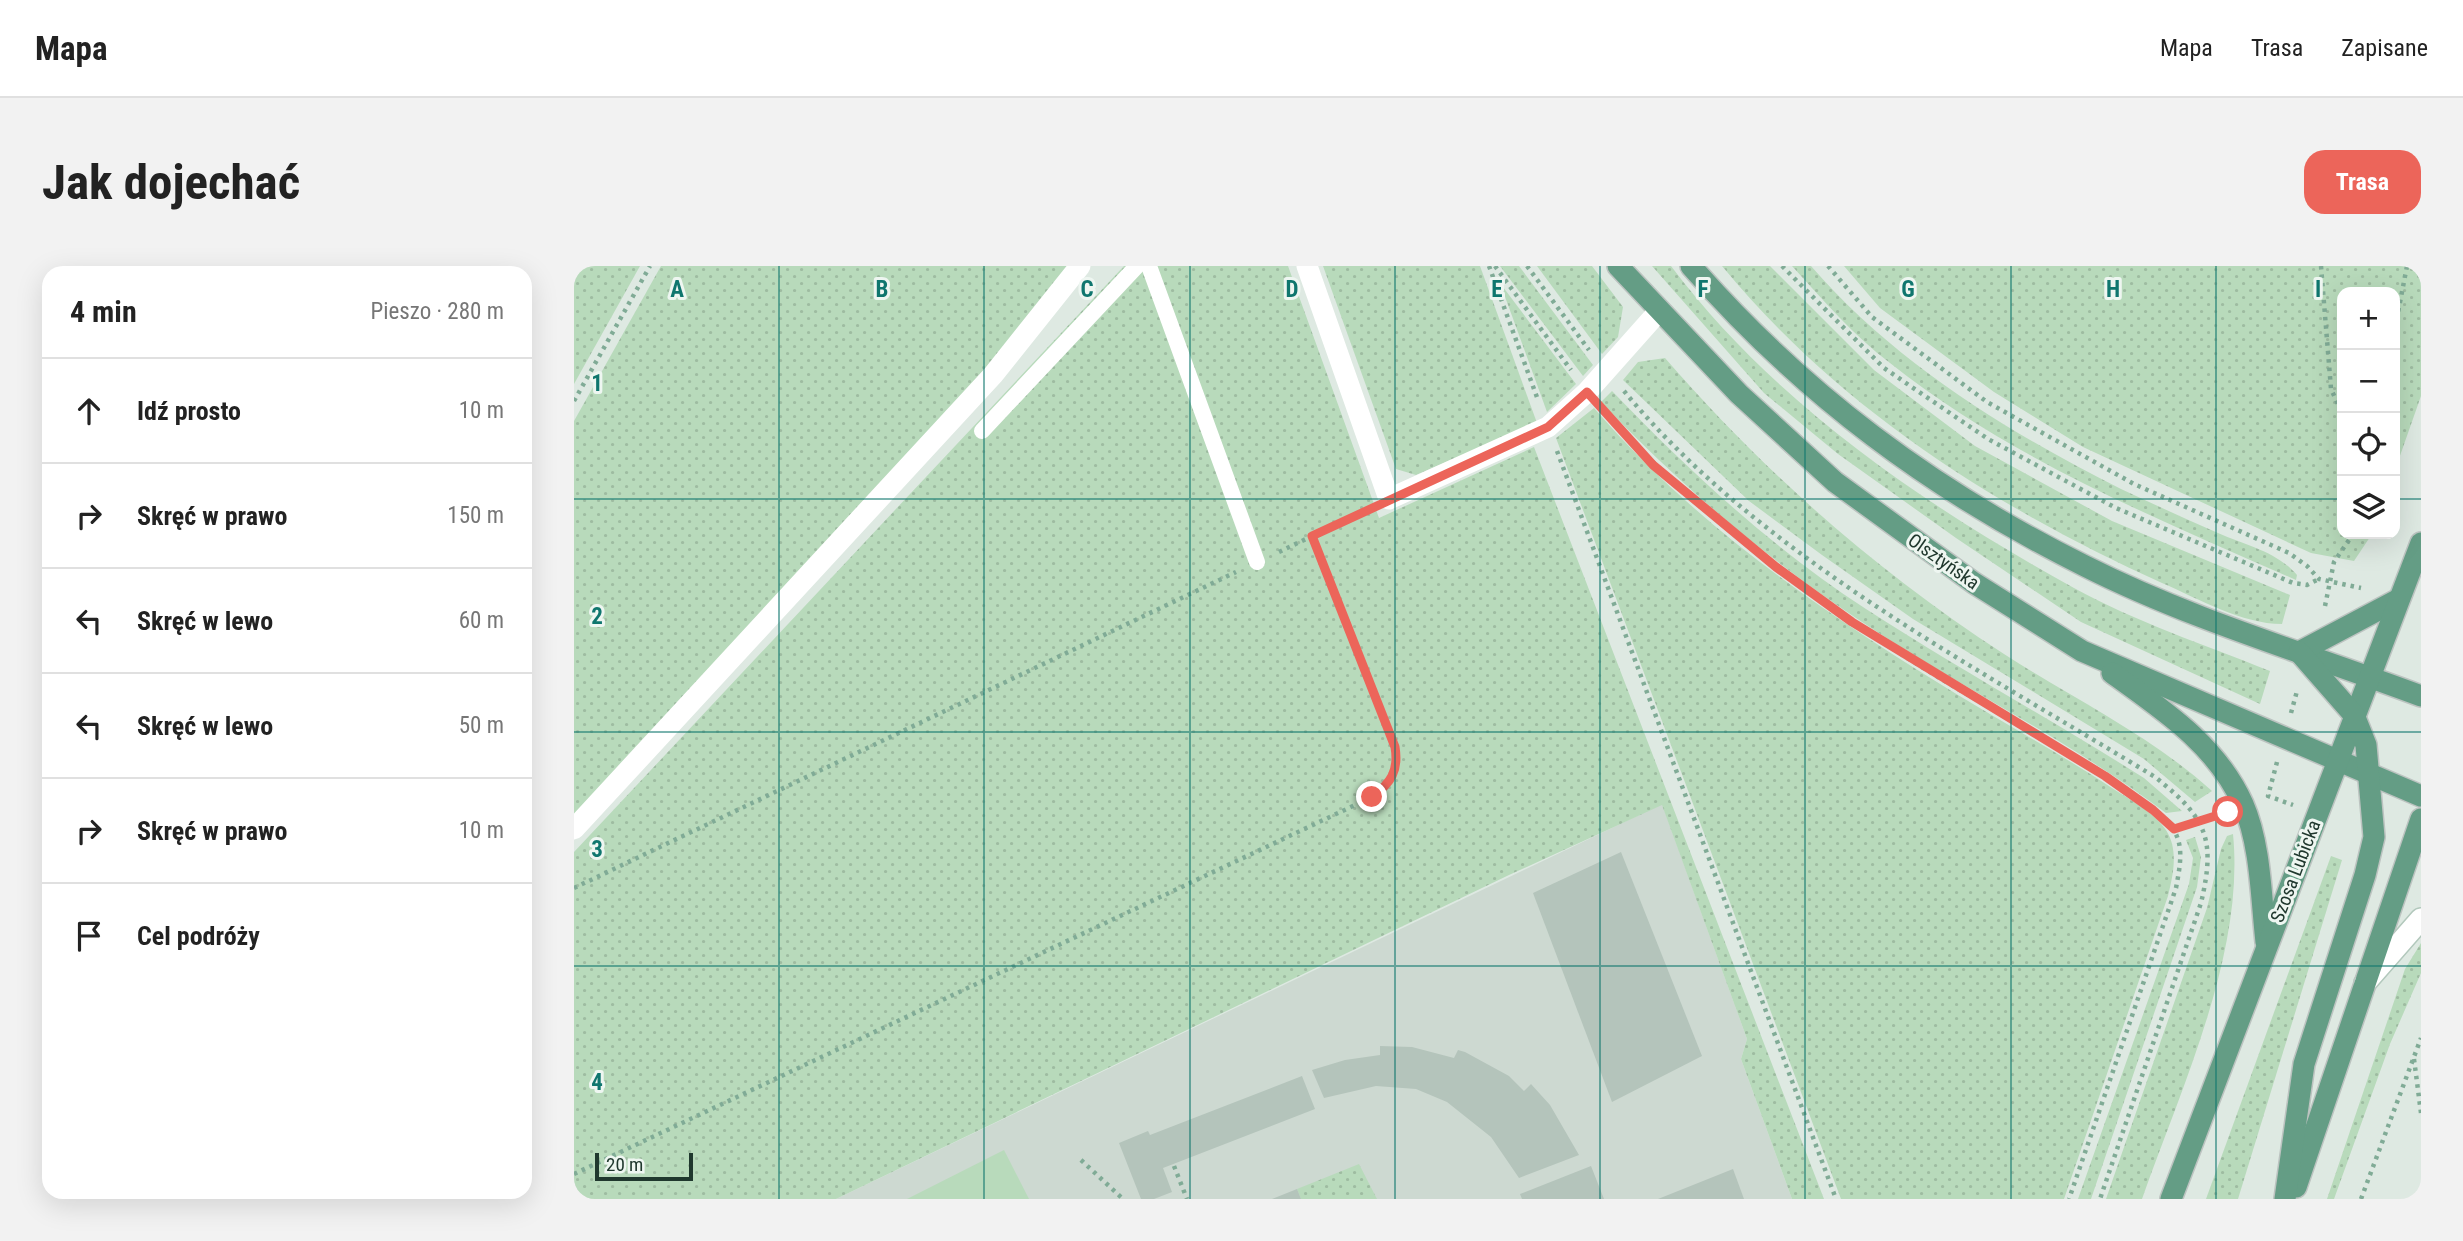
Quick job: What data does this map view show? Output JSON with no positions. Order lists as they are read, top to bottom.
{
  "streets": {
    "main road": ["Olsztyńska", "Szosa Lubicka"]
  },
  "crossings": [
    ["Olsztyńska", "Szosa Lubicka"]
  ],
  "scale_bar": "20 m",
  "page": {
    "header": "Mapa",
    "nav": ["Mapa", "Trasa", "Zapisane"],
    "buttons": "Trasa",
    "title": "Jak dojechać",
    "heading": ["4 min", "Pieszo · 280 m"],
    "map_buttons": ["+", "−"],
    "list": [
      ["Idź prosto", "10 m"],
      ["Skręć w prawo", "150 m"],
      ["Skręć w lewo", "60 m"],
      ["Skręć w lewo", "50 m"],
      ["Skręć w prawo", "10 m"],
      "Cel podróży"
    ],
    "scale": "20 m"
  },
  "grid": {
    "columns": [
      "A",
      "B",
      "C",
      "D",
      "E",
      "F",
      "G",
      "H",
      "I"
    ],
    "rows": [
      "1",
      "2",
      "3",
      "4"
    ]
  }
}
